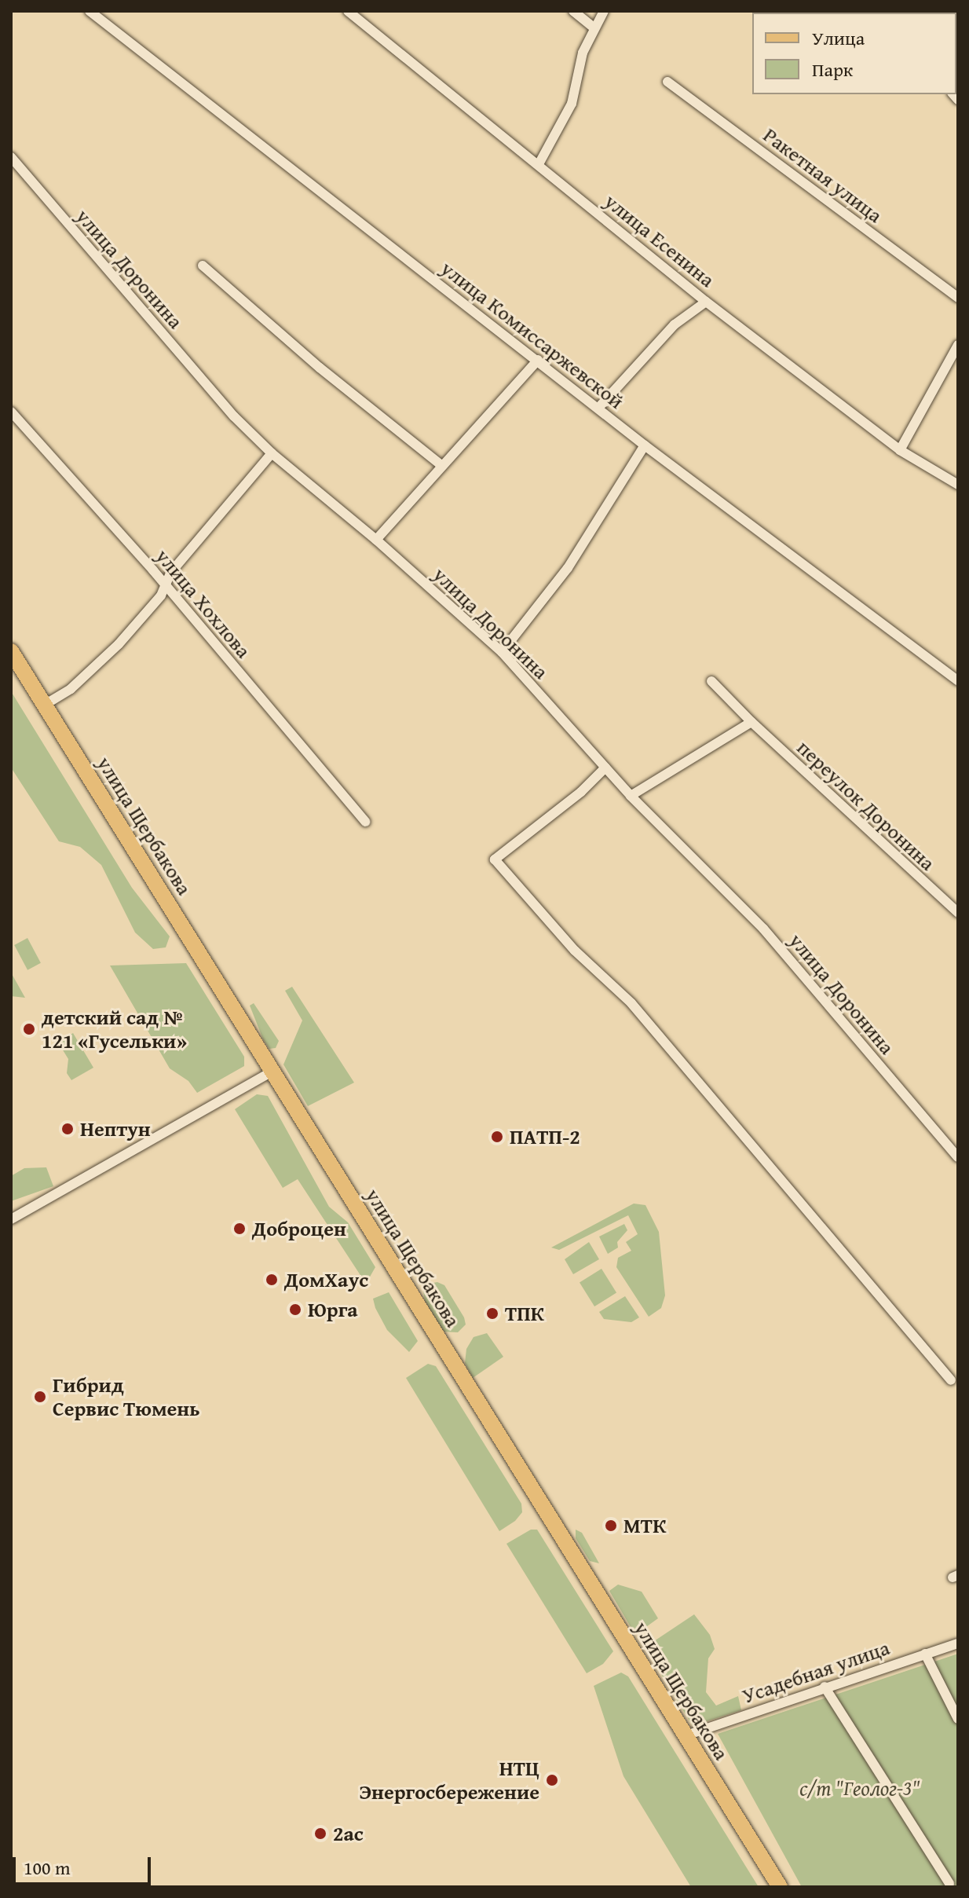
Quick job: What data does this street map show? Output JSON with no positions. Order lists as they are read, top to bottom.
{
  "streets": {
    "main road": ["улица Щербакова"],
    "street": [
      "Ракетная улица",
      "улица Есенина",
      "улица Доронина",
      "улица Комиссаржевской",
      "улица Хохлова",
      "переулок Доронина",
      "Усадебная улица"
    ]
  },
  "crossings": [
    ["улица Щербакова", "Усадебная улица"]
  ],
  "parks": ["с/т \"Геолог-3\""],
  "places": [
    "детский сад № 121 «Гусельки»",
    "Нептун",
    "ПАТП-2",
    "Доброцен",
    "ДомХаус",
    "Юрга",
    "ТПК",
    "Гибрид Сервис Тюмень",
    "МТК",
    "НТЦ Энергосбережение",
    "2ас"
  ],
  "legend": ["Улица", "Парк"],
  "scale_bar": "100 m"
}
